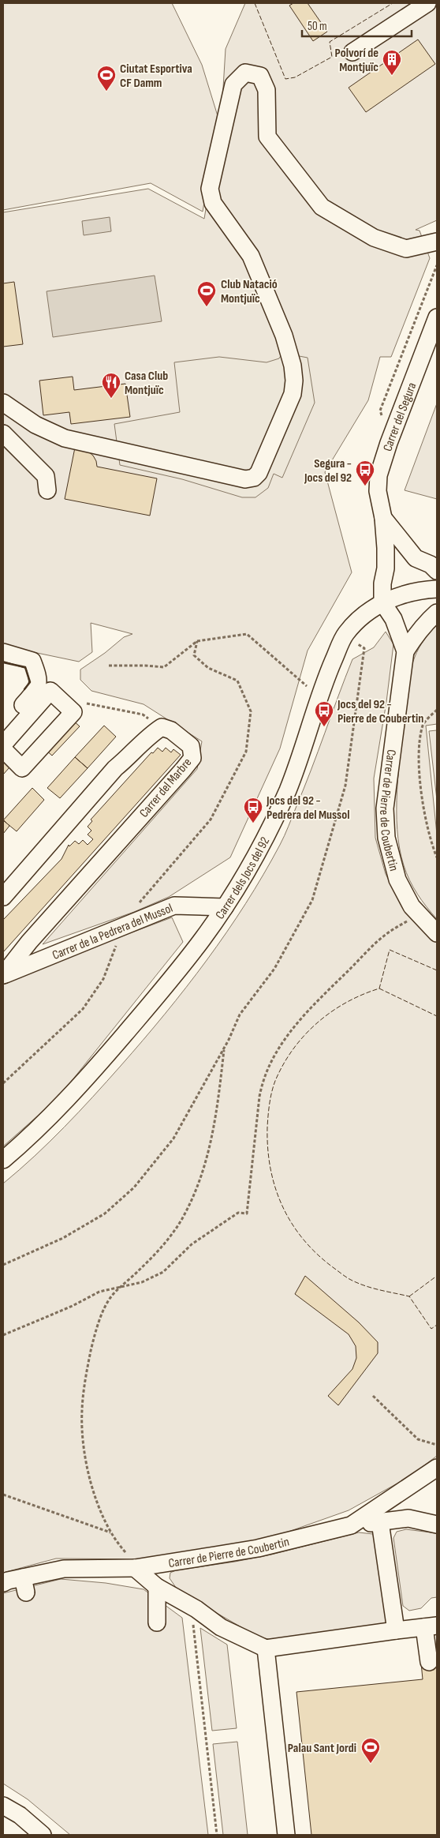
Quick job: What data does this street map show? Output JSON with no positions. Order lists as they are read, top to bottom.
{
  "streets": {
    "street": [
      "Carrer del Segura",
      "Carrer del Marbre",
      "Carrer de Pierre de Coubertin",
      "Carrer dels Jocs del 92",
      "Carrer de la Pedrera del Mussol"
    ]
  },
  "crossings": [
    ["Carrer del Segura", "Carrer de Pierre de Coubertin"],
    ["Carrer del Segura", "Carrer dels Jocs del 92"],
    ["Carrer del Marbre", "Carrer de la Pedrera del Mussol"],
    ["Carrer de Pierre de Coubertin", "Carrer dels Jocs del 92"],
    ["Carrer dels Jocs del 92", "Carrer de la Pedrera del Mussol"]
  ],
  "places": {
    "building": ["Polvorí de Montjuïc"],
    "sports": ["Ciutat Esportiva CF Damm", "Club Natació Montjuïc", "Palau Sant Jordi"],
    "restaurant": ["Casa Club Montjuïc"],
    "bus stop": ["Segura - Jocs del 92", "Jocs del 92 - Pierre de Coubertin", "Jocs del 92 - Pedrera del Mussol"]
  },
  "scale_bar": "50 m"
}
